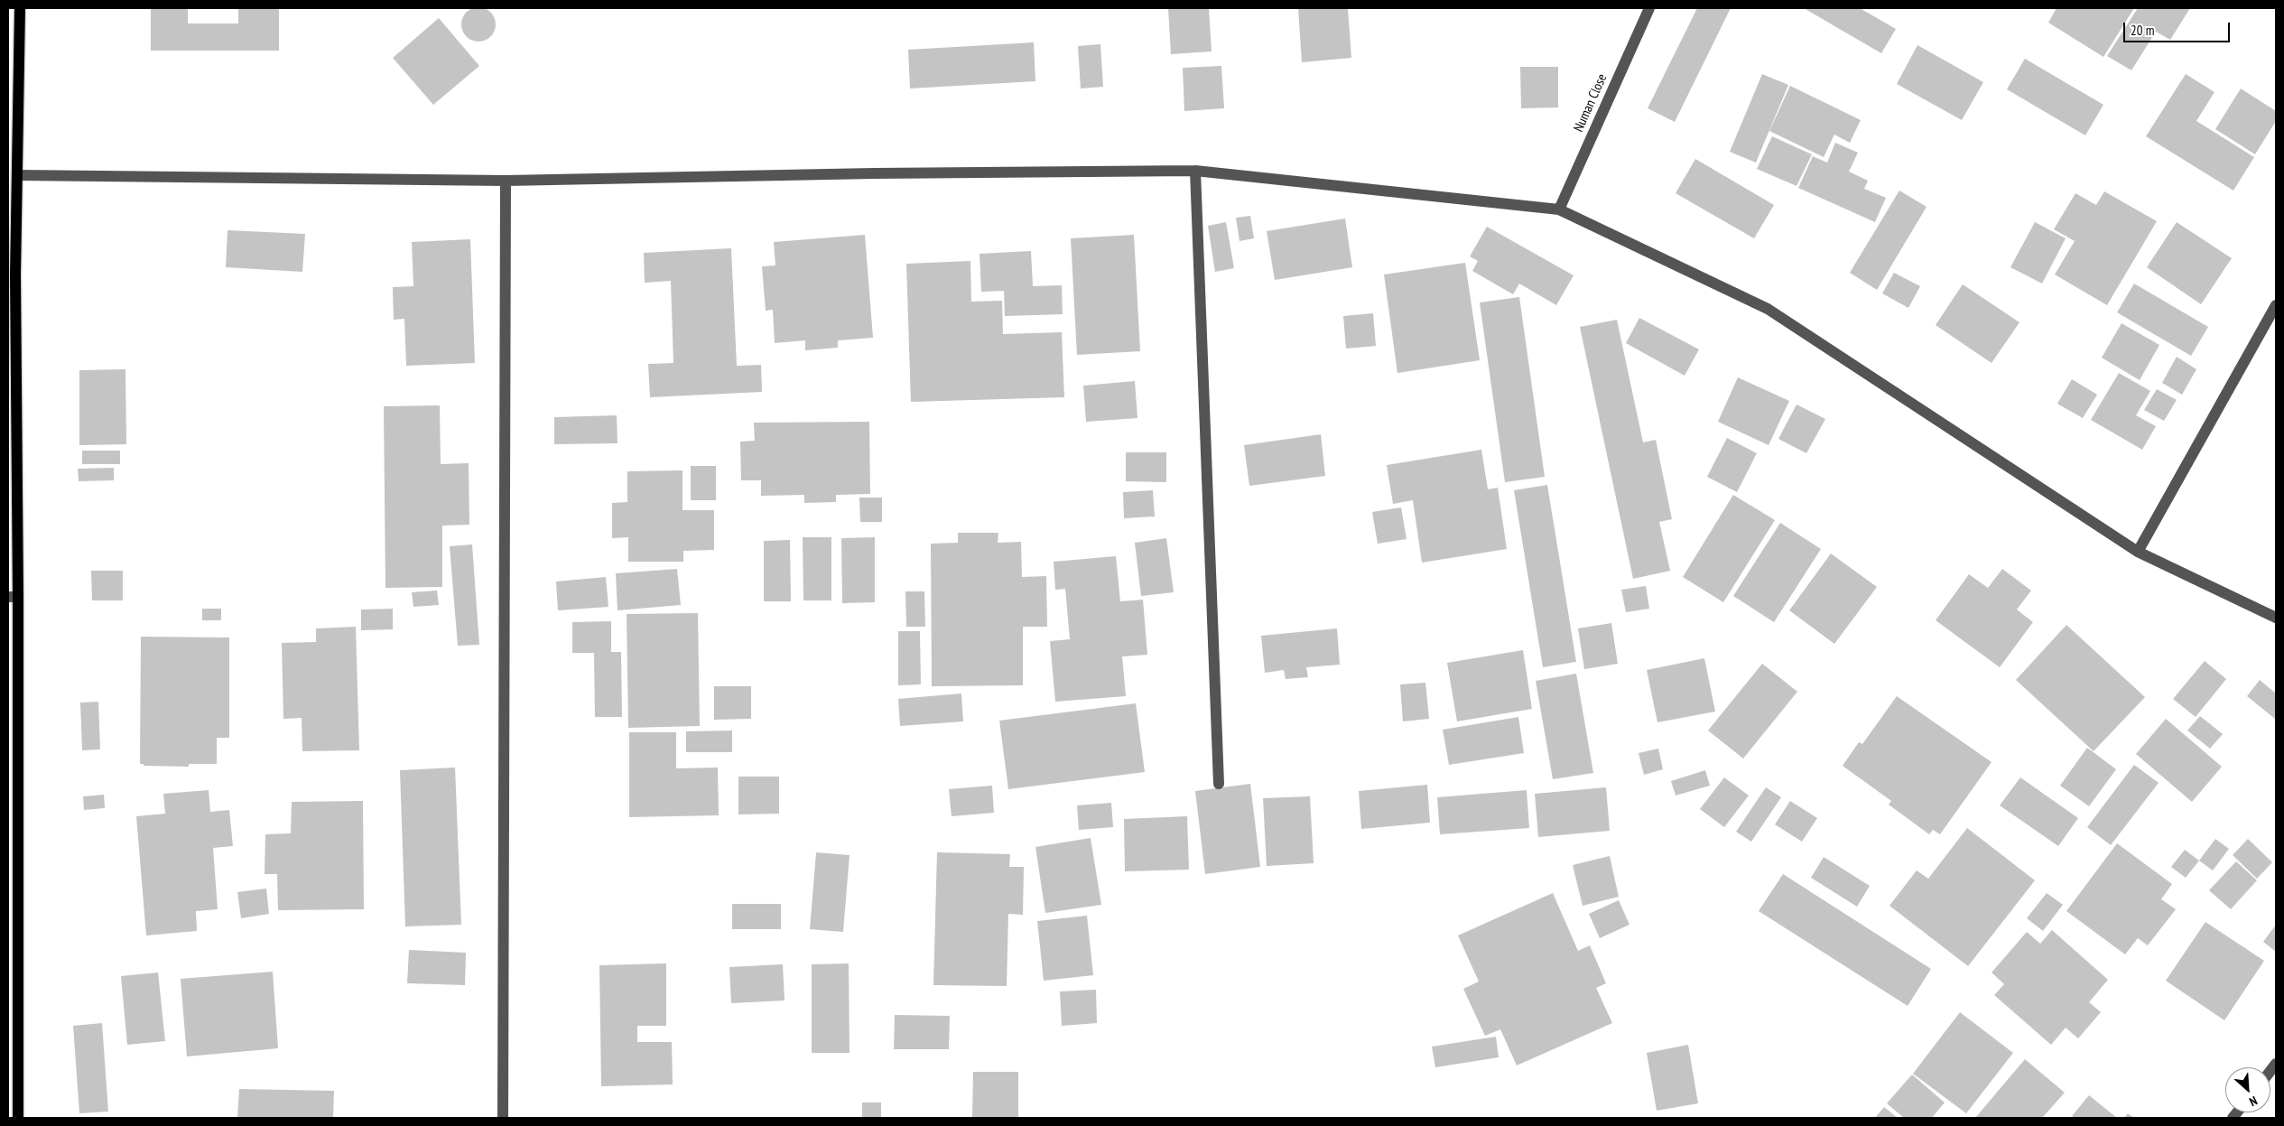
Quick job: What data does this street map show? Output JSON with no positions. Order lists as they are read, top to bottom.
{
  "streets": {
    "street": ["Numan Close"]
  },
  "scale_bar": "20 m",
  "north": "bottom right"
}
